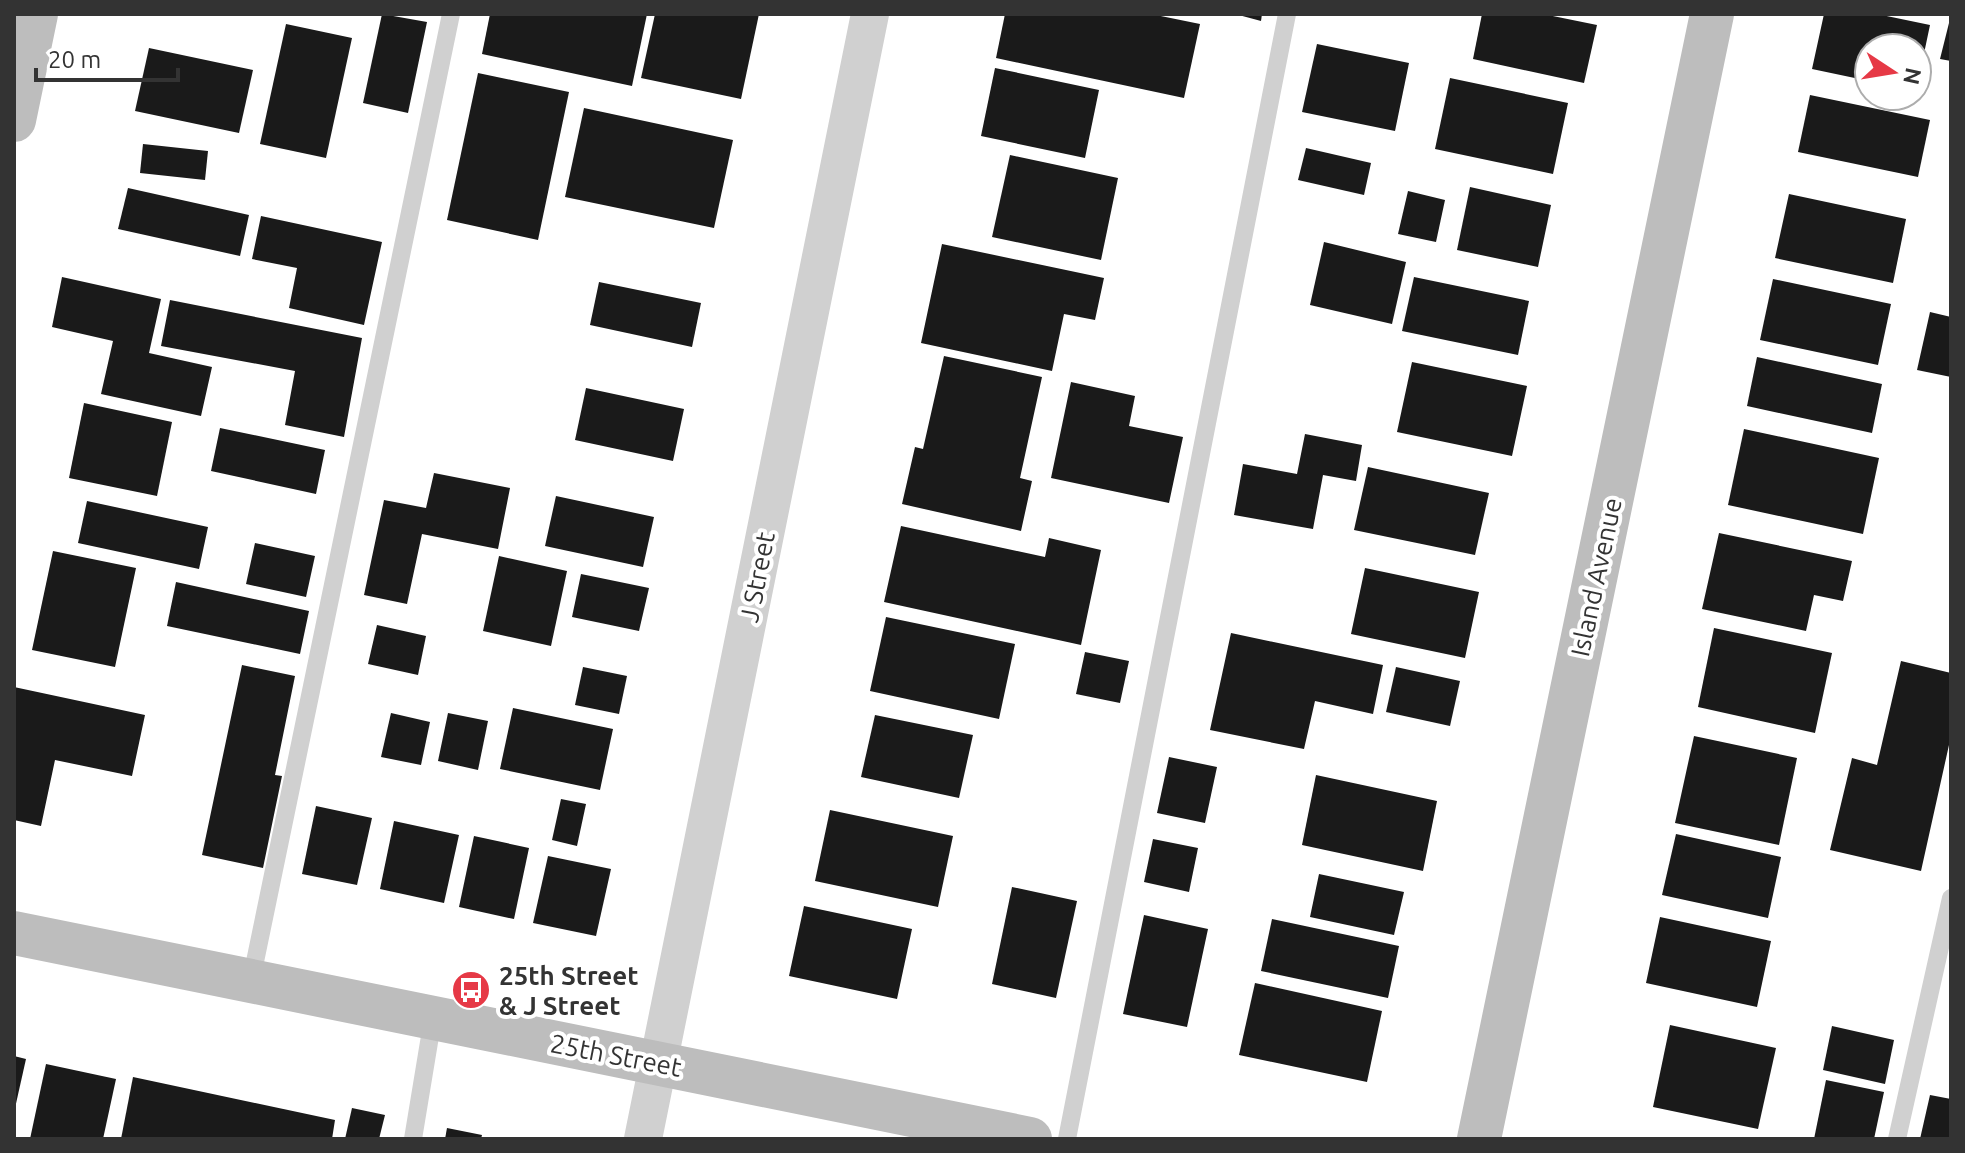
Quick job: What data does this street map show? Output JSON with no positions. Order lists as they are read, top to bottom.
{
  "streets": {
    "main road": ["Island Avenue", "25th Street"],
    "street": ["J Street"]
  },
  "crossings": [
    ["J Street", "25th Street"]
  ],
  "places": {
    "bus stop": ["25th Street & J Street"]
  },
  "scale_bar": "20 m",
  "north": "right"
}
